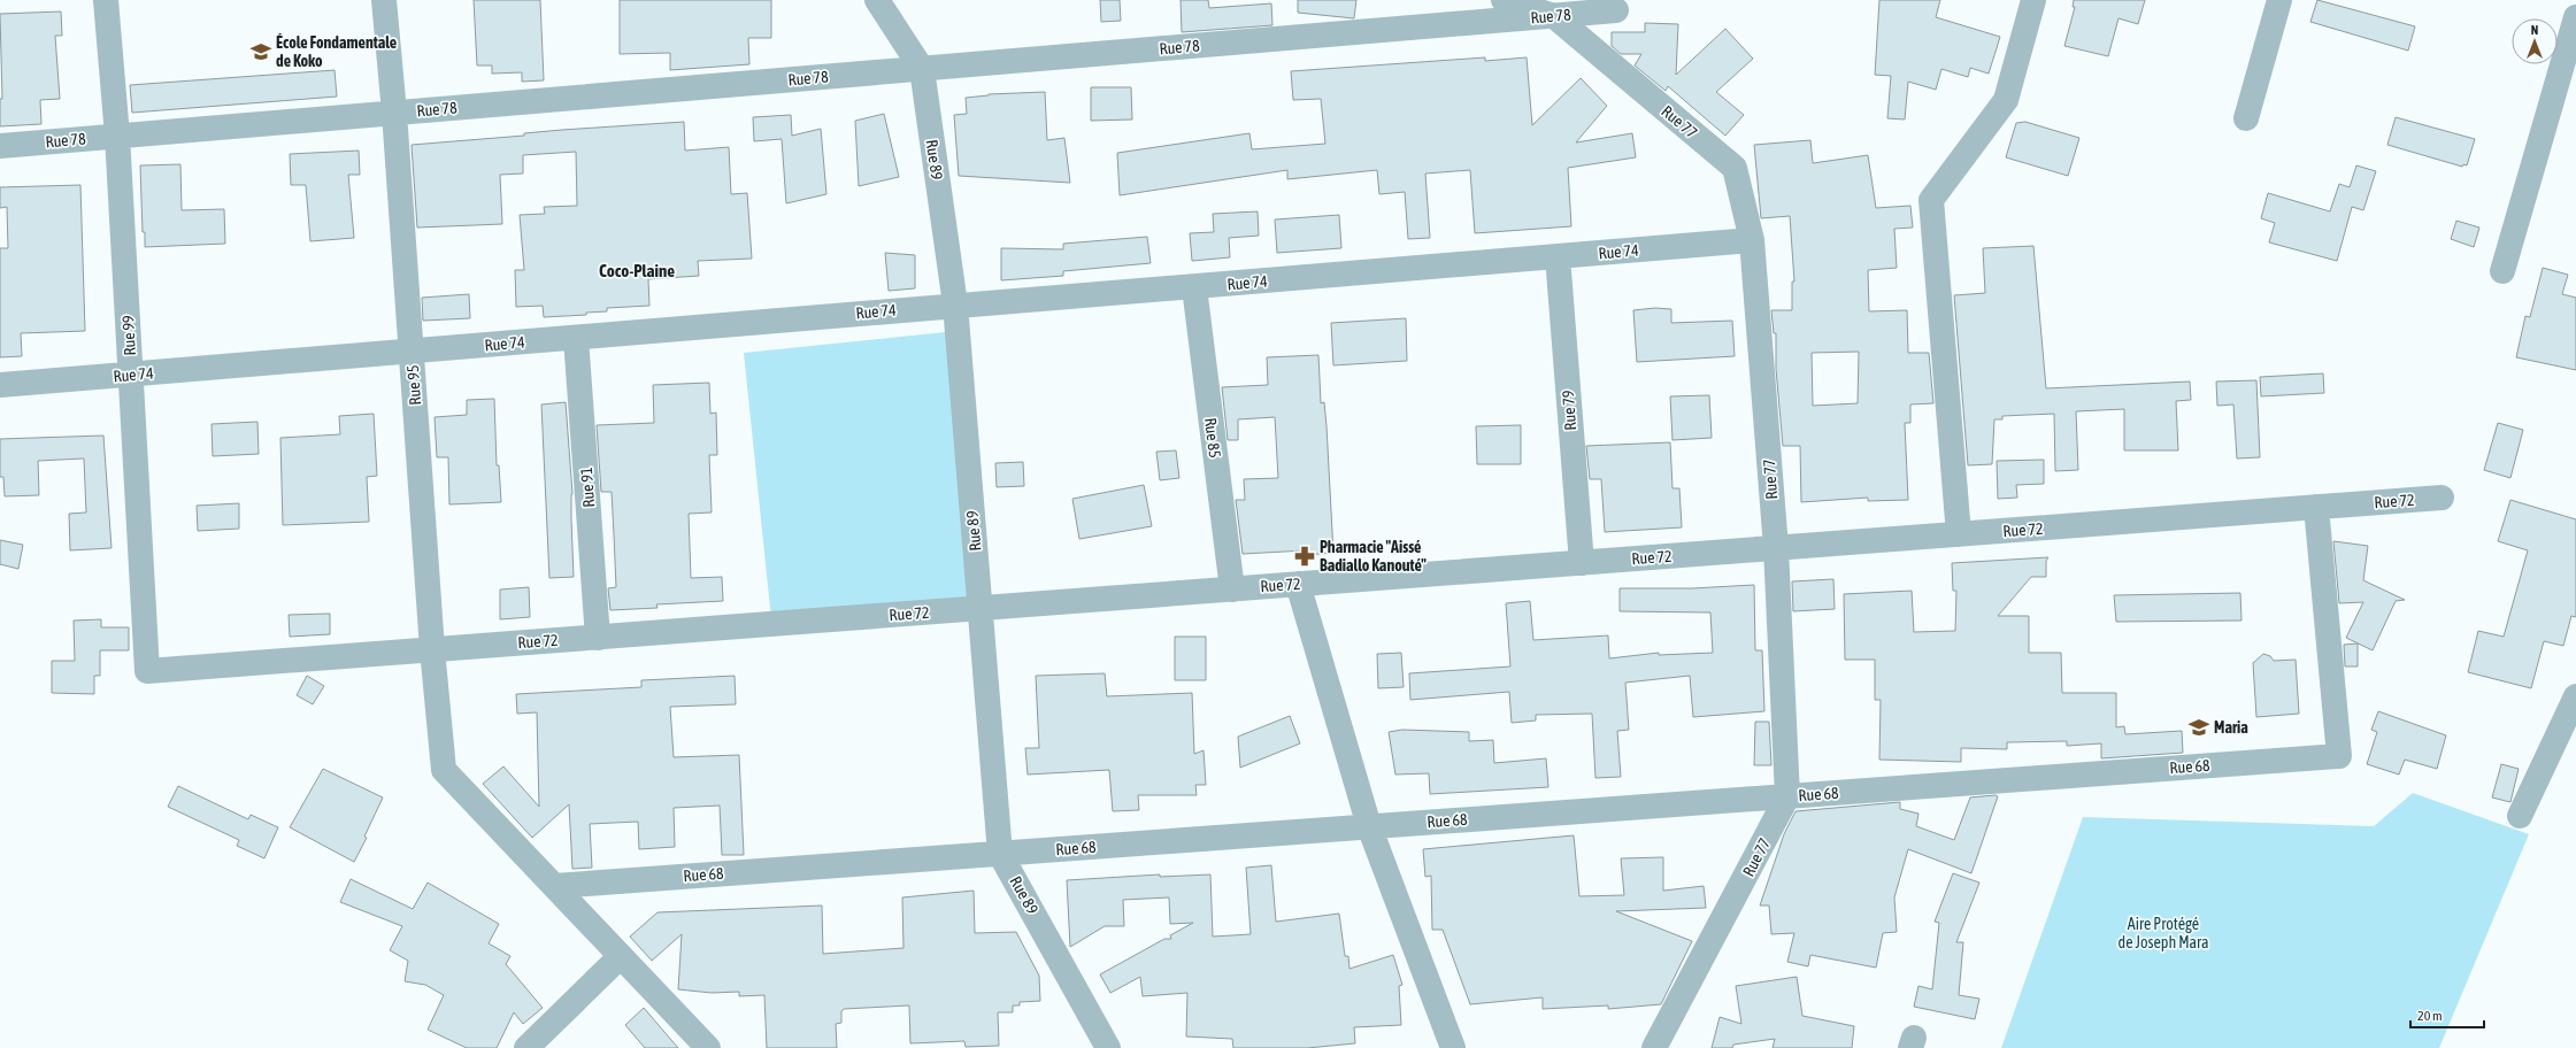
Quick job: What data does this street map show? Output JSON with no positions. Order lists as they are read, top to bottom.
{
  "streets": {
    "street": [
      "Rue 78",
      "Rue 77",
      "Rue 89",
      "Rue 74",
      "Rue 99",
      "Rue 95",
      "Rue 79",
      "Rue 85",
      "Rue 91",
      "Rue 72",
      "Rue 68"
    ]
  },
  "crossings": [
    ["Rue 78", "Rue 77"],
    ["Rue 78", "Rue 89"],
    ["Rue 78", "Rue 99"],
    ["Rue 78", "Rue 95"],
    ["Rue 77", "Rue 74"],
    ["Rue 77", "Rue 72"],
    ["Rue 77", "Rue 68"],
    ["Rue 89", "Rue 74"],
    ["Rue 89", "Rue 72"],
    ["Rue 89", "Rue 68"],
    ["Rue 74", "Rue 99"],
    ["Rue 74", "Rue 95"],
    ["Rue 74", "Rue 79"],
    ["Rue 74", "Rue 85"],
    ["Rue 74", "Rue 91"],
    ["Rue 99", "Rue 72"],
    ["Rue 95", "Rue 72"],
    ["Rue 95", "Rue 68"],
    ["Rue 79", "Rue 72"],
    ["Rue 85", "Rue 72"],
    ["Rue 91", "Rue 72"],
    ["Rue 72", "Rue 68"]
  ],
  "districts": ["Coco-Plaine"],
  "parks": ["Aire Protégé de Joseph Mara"],
  "places": {
    "school or university": ["École Fondamentale de Koko", "Maria"],
    "pharmacy": ["Pharmacie \"Aissé Badiallo Kanouté\""]
  },
  "scale_bar": "20 m",
  "north": "top"
}
